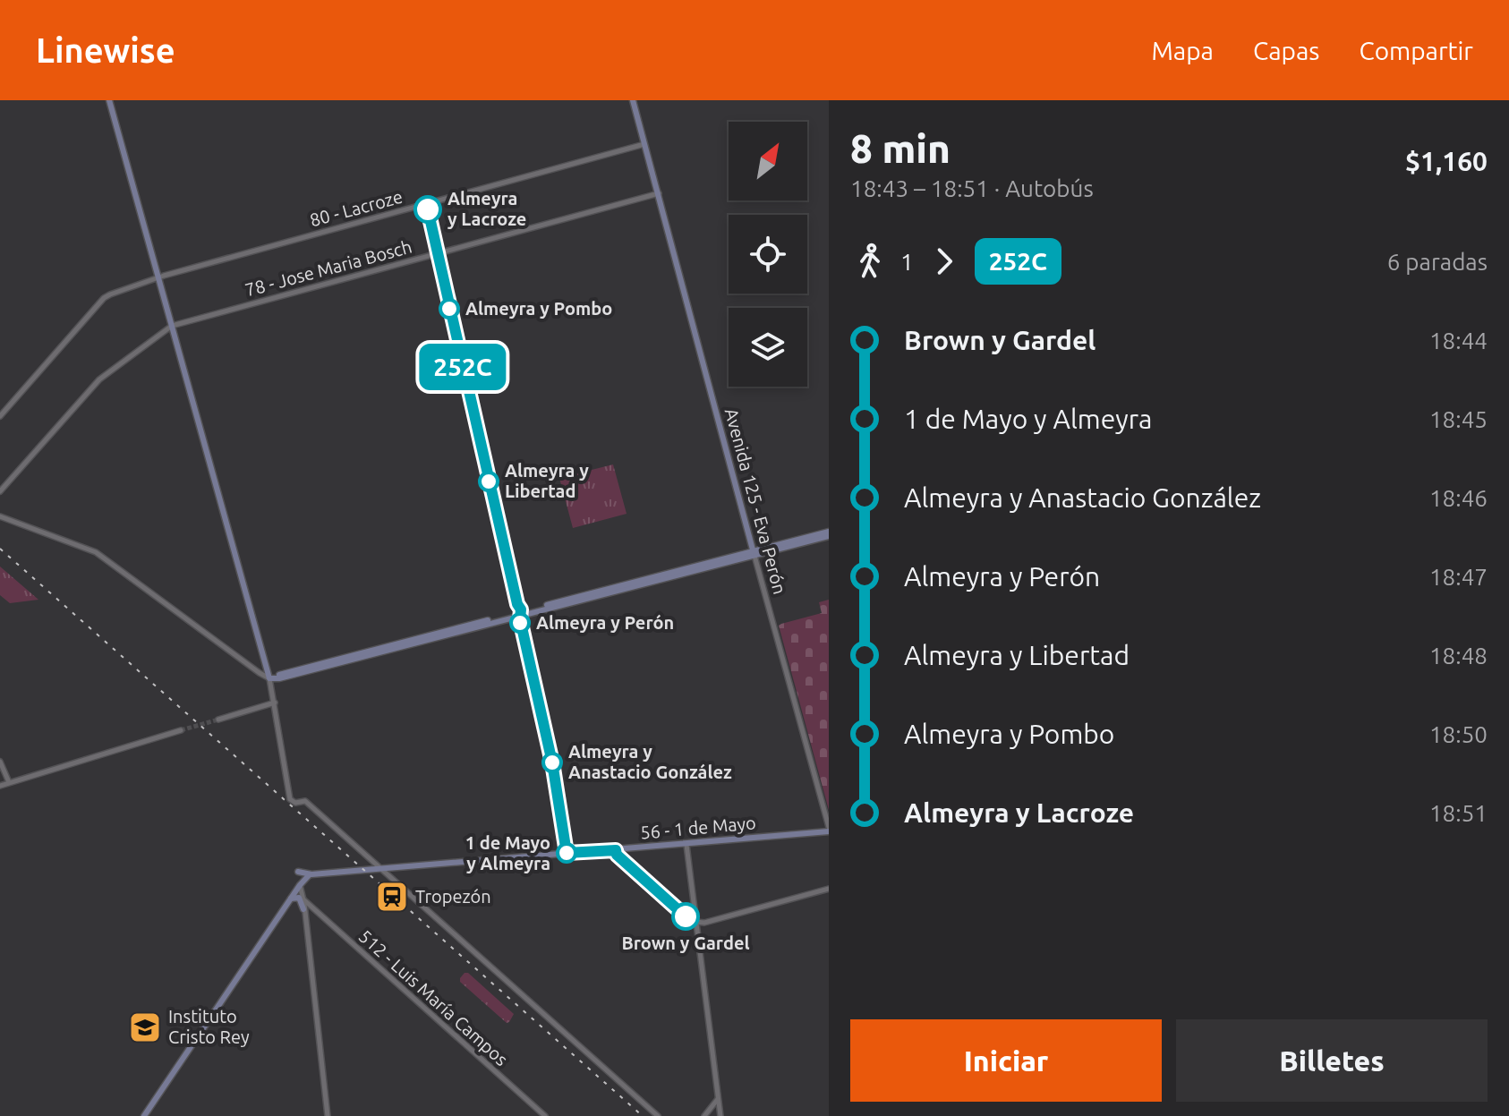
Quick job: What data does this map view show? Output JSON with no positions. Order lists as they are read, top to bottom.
{
  "streets": {
    "main road": ["Avenida 125 - Eva Perón", "56 - 1 de Mayo"],
    "street": ["80 - Lacroze", "78 - Jose Maria Bosch", "512 - Luis María Campos"]
  },
  "crossings": [
    ["80 - Lacroze", "Avenida 125 - Eva Perón"],
    ["78 - Jose Maria Bosch", "Avenida 125 - Eva Perón"],
    ["Avenida 125 - Eva Perón", "56 - 1 de Mayo"]
  ],
  "places": {
    "other": [
      "Almeyra y Lacroze",
      "Almeyra y Pombo",
      "Almeyra y Libertad",
      "Almeyra y Perón",
      "Almeyra y Anastacio González",
      "1 de Mayo y Almeyra",
      "Brown y Gardel"
    ],
    "station": ["Tropezón"],
    "school or university": ["Instituto Cristo Rey"]
  },
  "lines": ["bus line 252C"],
  "north": "top right",
  "page": {
    "header": "Linewise",
    "nav": ["Mapa", "Capas", "Compartir"],
    "on_map": "252C",
    "heading": ["8 min", "18:43 – 18:51 · Autobús", "$1,160"],
    "legs": ["1", "252C", "6 paradas"],
    "list": [
      {
        "name": "Brown y Gardel",
        "value": "18:44"
      },
      {
        "name": "1 de Mayo y Almeyra",
        "value": "18:45"
      },
      {
        "name": "Almeyra y Anastacio González",
        "value": "18:46"
      },
      {
        "name": "Almeyra y Perón",
        "value": "18:47"
      },
      {
        "name": "Almeyra y Libertad",
        "value": "18:48"
      },
      {
        "name": "Almeyra y Pombo",
        "value": "18:50"
      },
      {
        "name": "Almeyra y Lacroze",
        "value": "18:51"
      }
    ],
    "buttons": ["Iniciar", "Billetes"]
  }
}
